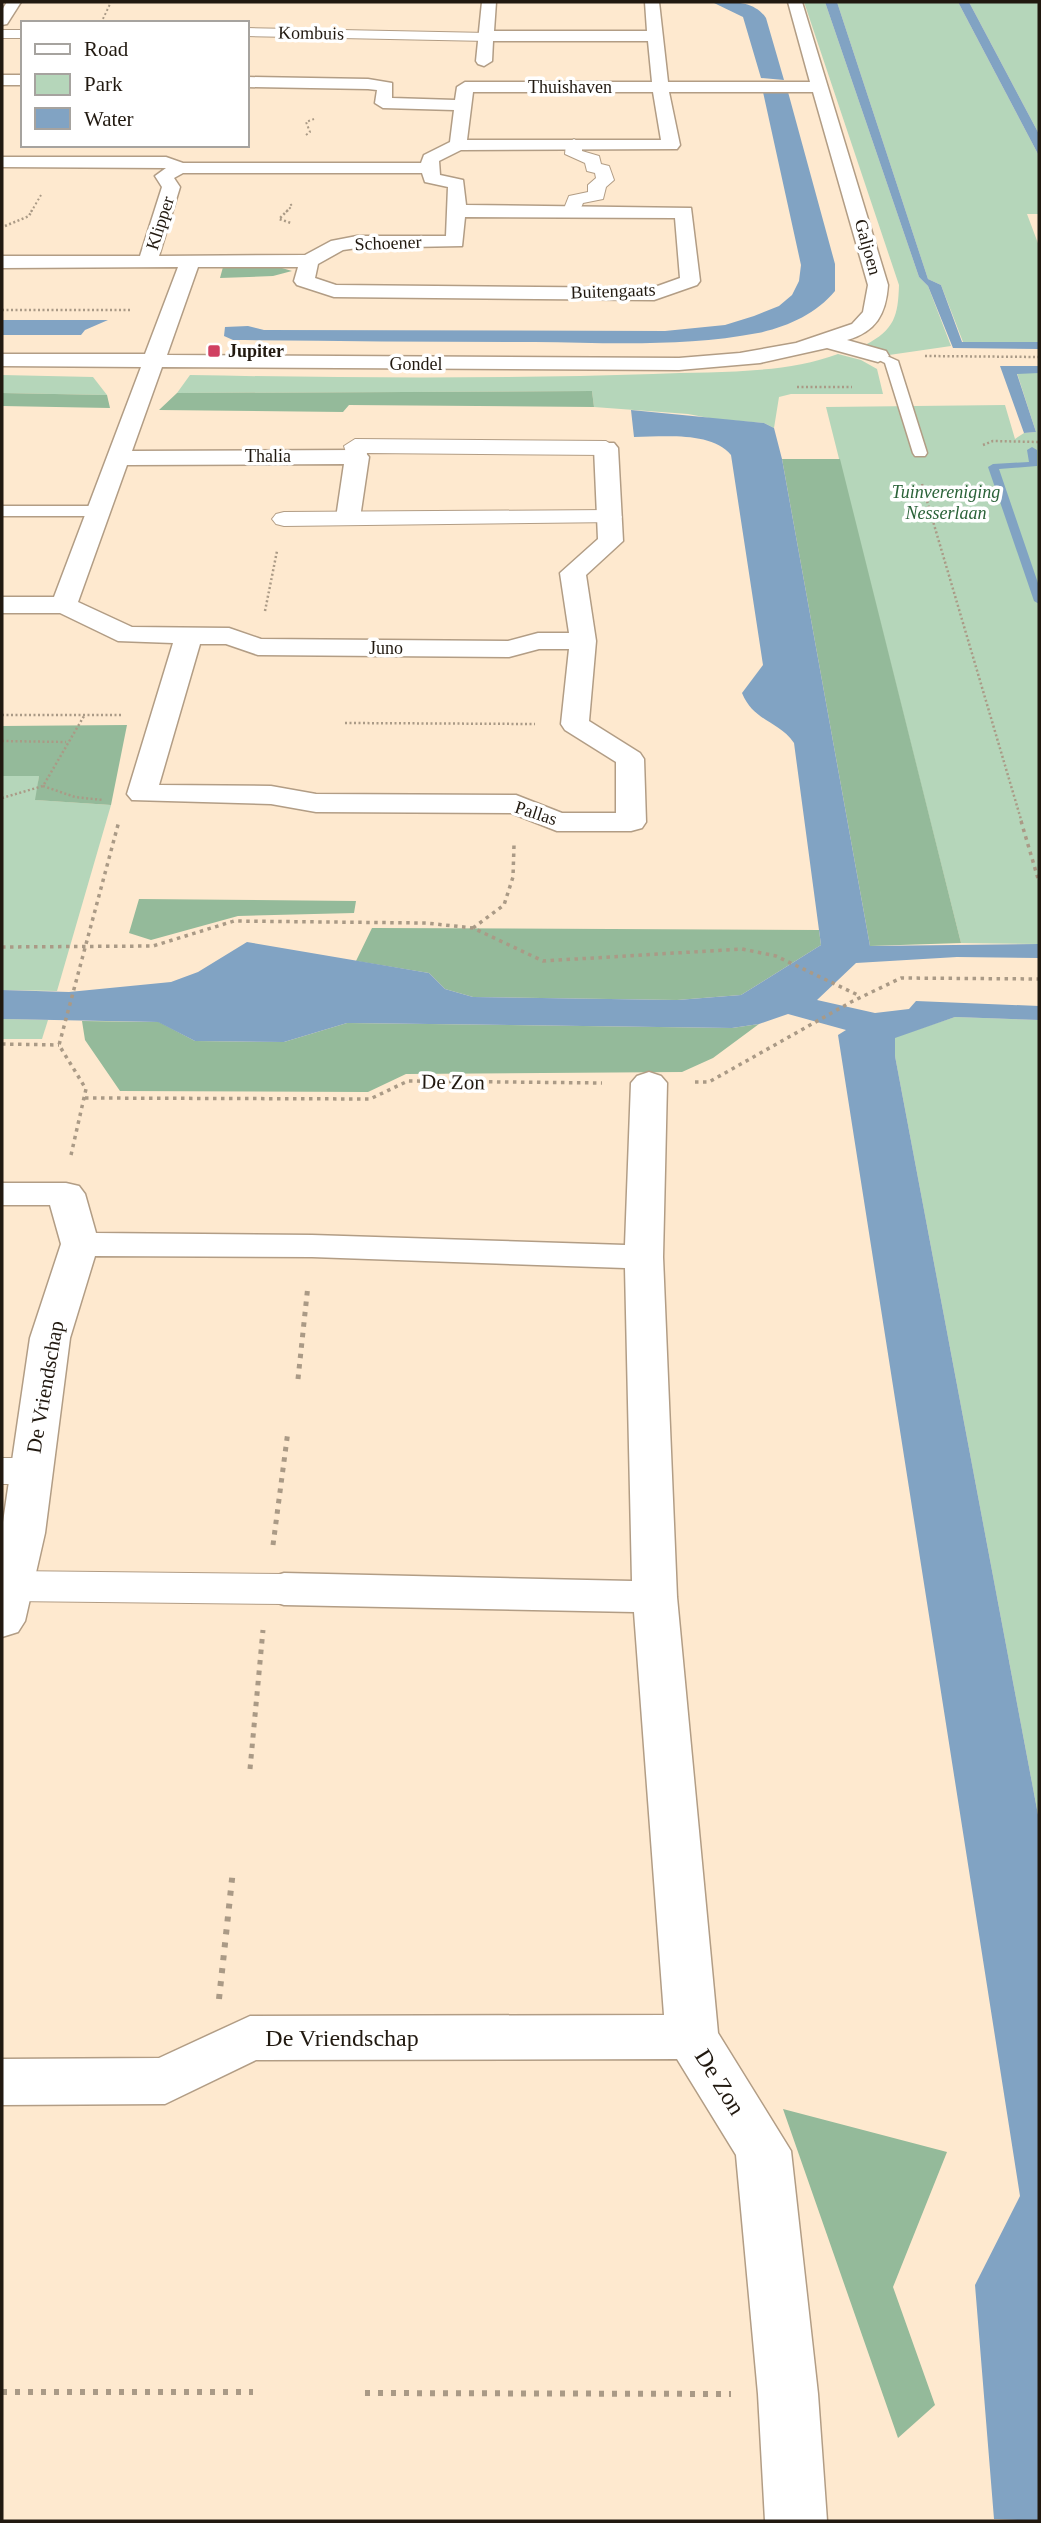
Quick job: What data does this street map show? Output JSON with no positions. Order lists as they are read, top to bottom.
{
  "streets": {
    "street": [
      "Kombuis",
      "Thuishaven",
      "Klipper",
      "Schoener",
      "Galjoen",
      "Buitengaats",
      "Gondel",
      "Thalia",
      "Juno",
      "Pallas",
      "De Zon",
      "De Vriendschap"
    ]
  },
  "crossings": [
    ["Thuishaven", "Galjoen"],
    ["Klipper", "Schoener"],
    ["Schoener", "Buitengaats"],
    ["Galjoen", "Gondel"],
    ["De Zon", "De Vriendschap"]
  ],
  "parks": ["Tuinvereniging Nesserlaan"],
  "places": {
    "transit": ["Jupiter"]
  },
  "legend": ["Road", "Park", "Water"]
}
